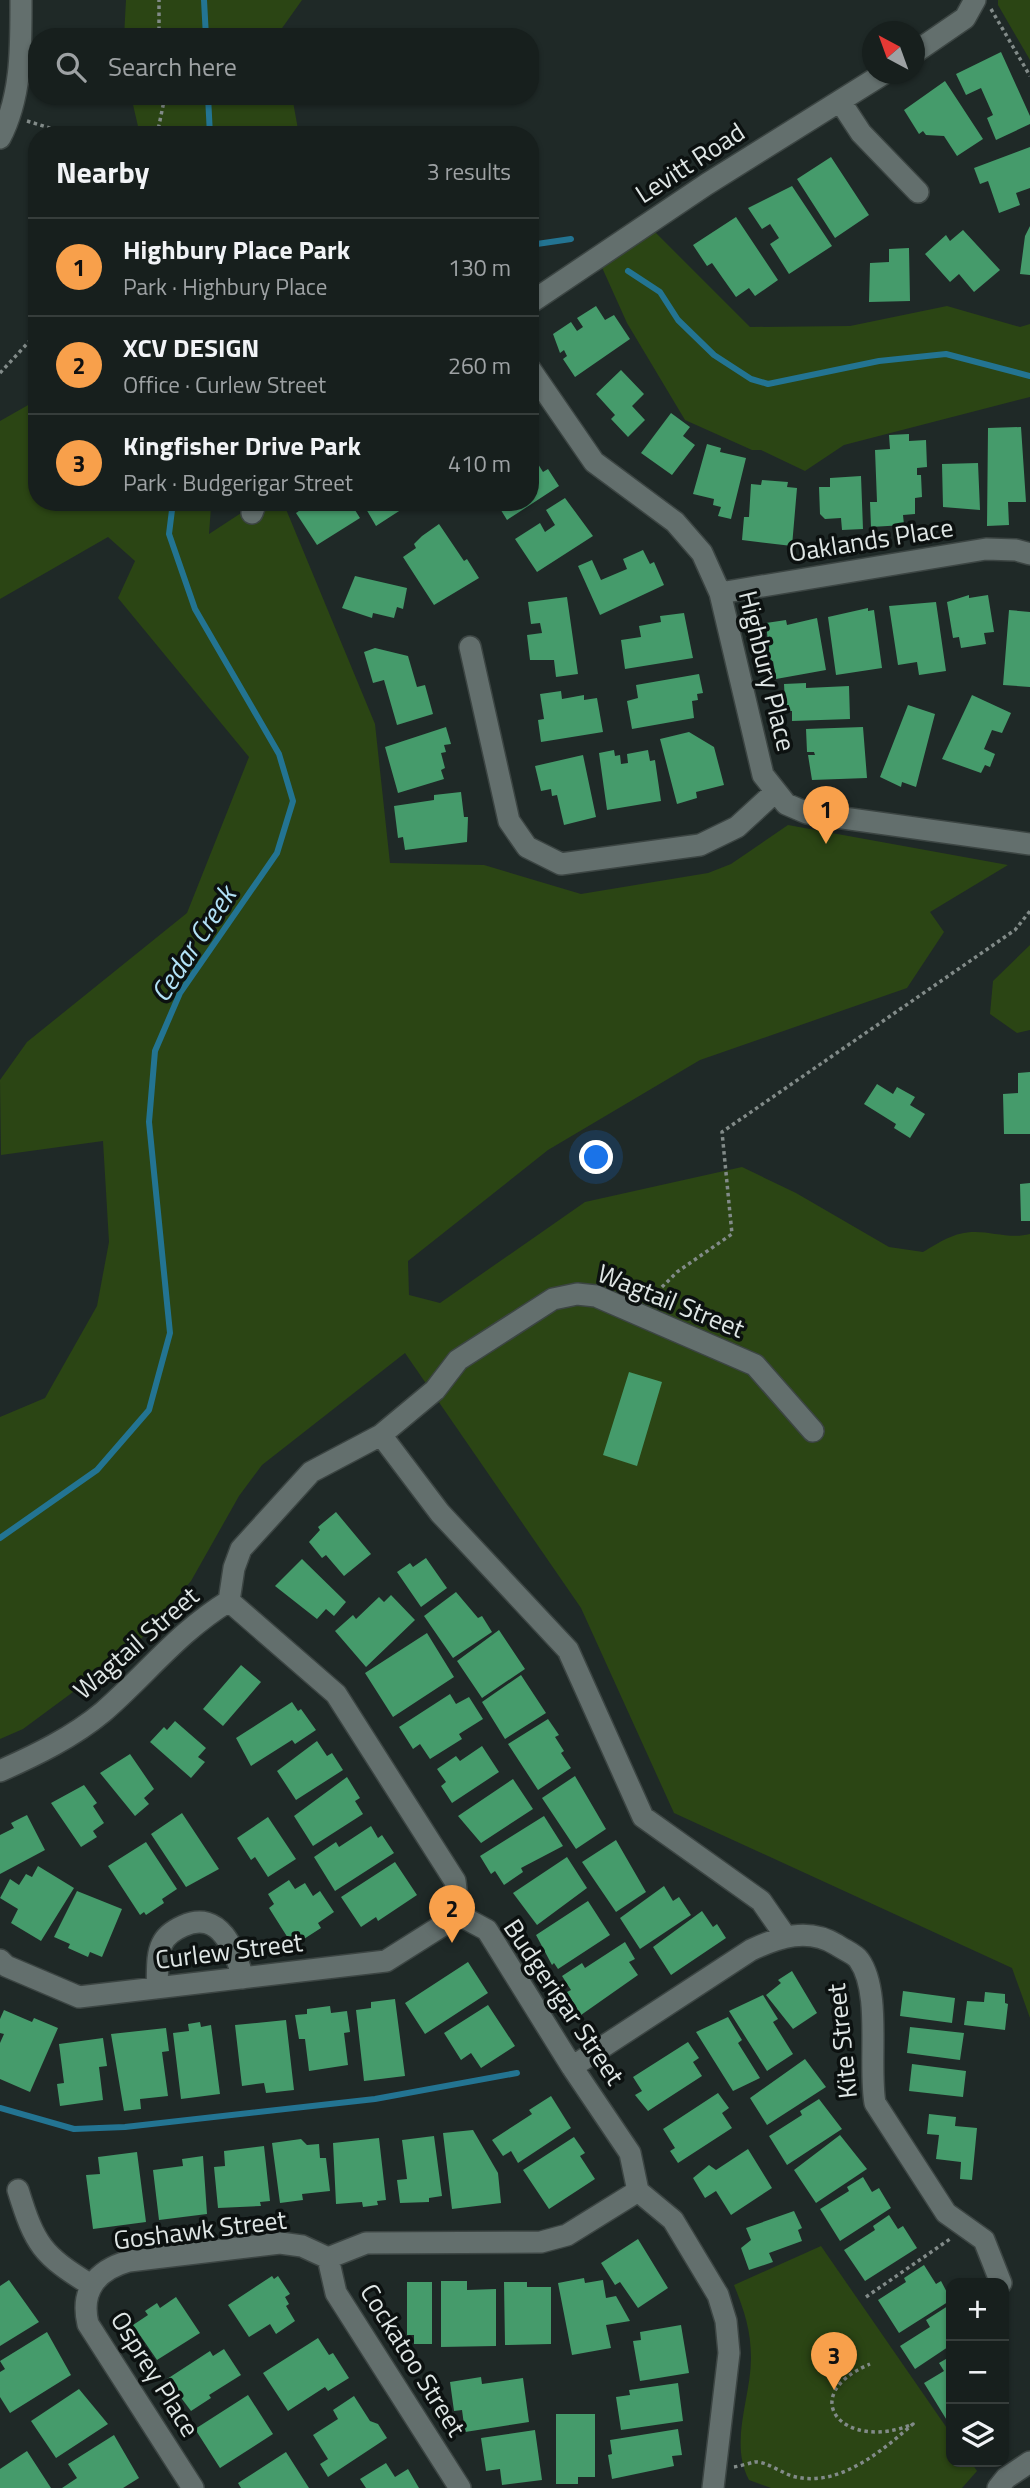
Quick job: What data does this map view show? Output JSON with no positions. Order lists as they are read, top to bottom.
{
  "streets": {
    "street": [
      "Levitt Road",
      "Oaklands Place",
      "Highbury Place",
      "Wagtail Street",
      "Curlew Street",
      "Budgerigar Street",
      "Kite Street",
      "Goshawk Street",
      "Cockatoo Street",
      "Osprey Place"
    ]
  },
  "crossings": [
    ["Oaklands Place", "Highbury Place"],
    ["Curlew Street", "Budgerigar Street"],
    ["Budgerigar Street", "Kite Street"],
    ["Goshawk Street", "Cockatoo Street"],
    ["Goshawk Street", "Osprey Place"]
  ],
  "water": ["Cedar Creek"],
  "north": "top left",
  "page": {
    "search": "Search here",
    "heading": ["Nearby", "3 results"],
    "list": [
      {
        "mark": "1",
        "name": "Highbury Place Park",
        "note": "Park · Highbury Place",
        "value": "130 m"
      },
      {
        "mark": "2",
        "name": "XCV DESIGN",
        "note": "Office · Curlew Street",
        "value": "260 m"
      },
      {
        "mark": "3",
        "name": "Kingfisher Drive Park",
        "note": "Park · Budgerigar Street",
        "value": "410 m"
      }
    ],
    "pins": ["1", "2", "3"],
    "map_buttons": ["+", "−"]
  }
}
